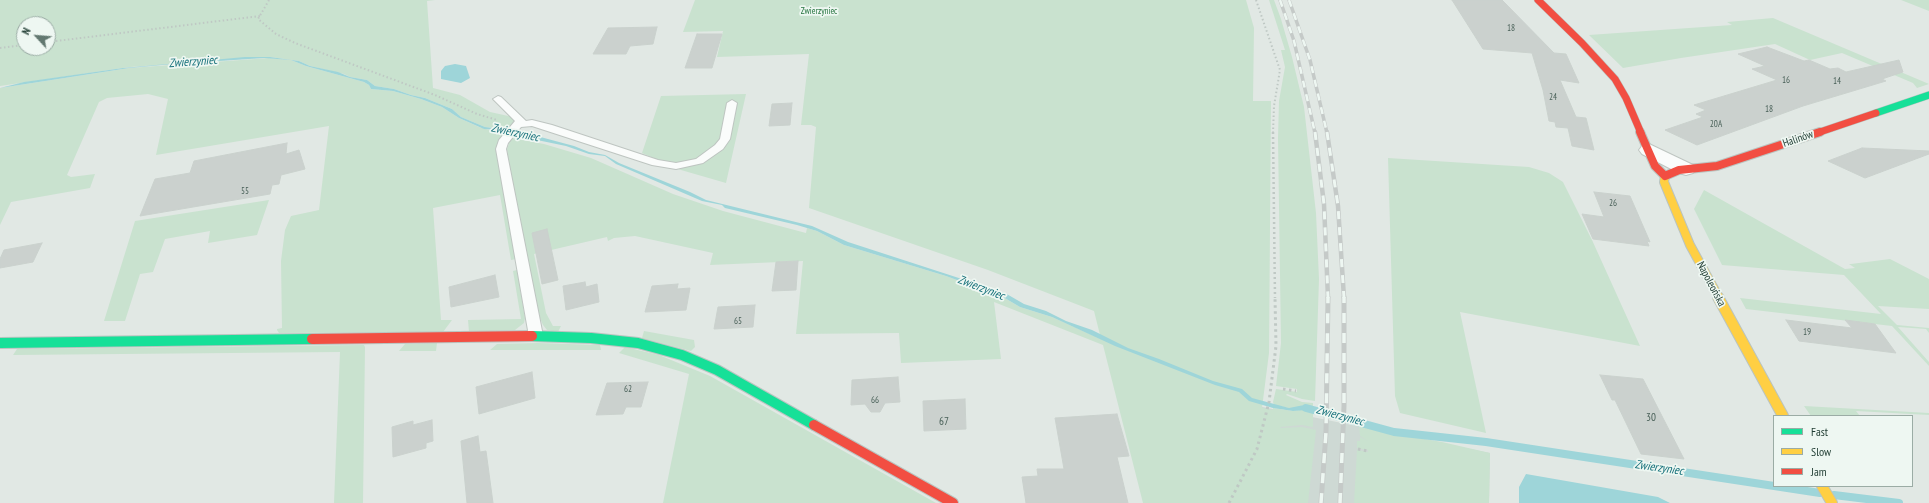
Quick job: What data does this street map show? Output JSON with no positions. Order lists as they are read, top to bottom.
{
  "streets": {
    "street": ["Halinów", "Napoleońska"]
  },
  "crossings": [
    ["Halinów", "Napoleońska"]
  ],
  "water": ["Zwierzyniec"],
  "parks": ["Zwierzyniec"],
  "house_numbers": [
    "18",
    "16",
    "14",
    "24",
    "18",
    "20A",
    "55",
    "26",
    "65",
    "19",
    "62",
    "66",
    "30",
    "67"
  ],
  "legend": ["Fast", "Slow", "Jam"],
  "north": "top left"
}
